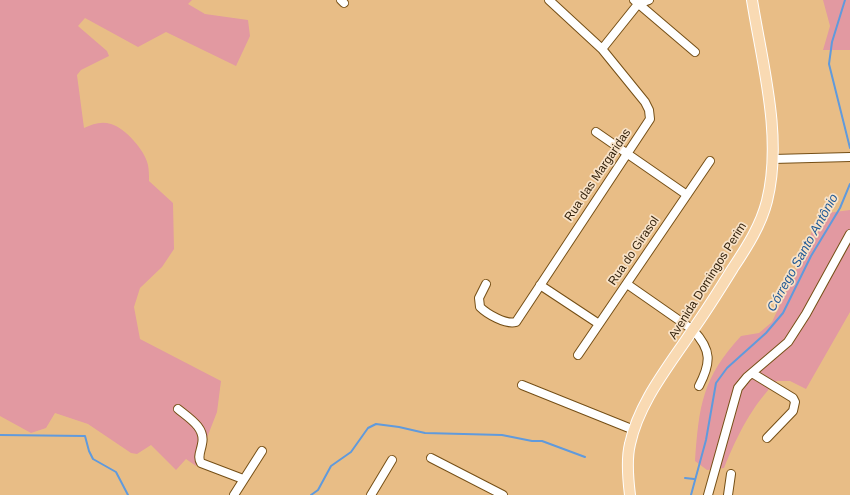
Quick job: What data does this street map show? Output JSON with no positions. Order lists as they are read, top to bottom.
{
  "streets": {
    "main road": ["Avenida Domingos Perim"],
    "street": ["Rua das Margaridas", "Rua do Girasol"]
  },
  "water": ["Córrego Santo Antônio"]
}
